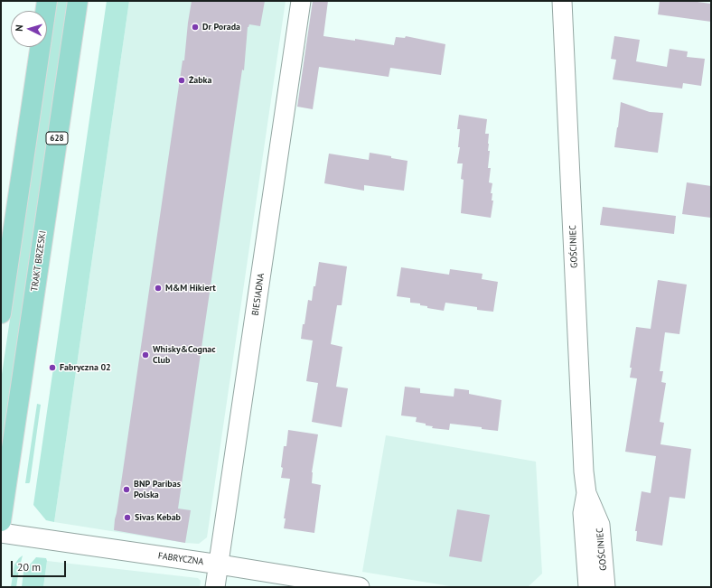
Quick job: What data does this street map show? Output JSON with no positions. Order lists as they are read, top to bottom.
{
  "streets": {
    "main road": ["628", "TRAKT BRZESKI"],
    "street": ["GOŚCINIEC", "BIESIADNA", "FABRYCZNA"]
  },
  "crossings": [
    ["BIESIADNA", "FABRYCZNA"]
  ],
  "places": [
    "Dr Porada",
    "Żabka",
    "M&M Hikiert",
    "Whisky&Cognac Club",
    "Fabryczna 02",
    "BNP Paribas Polska",
    "Sivas Kebab"
  ],
  "scale_bar": "20 m",
  "north": "left"
}
